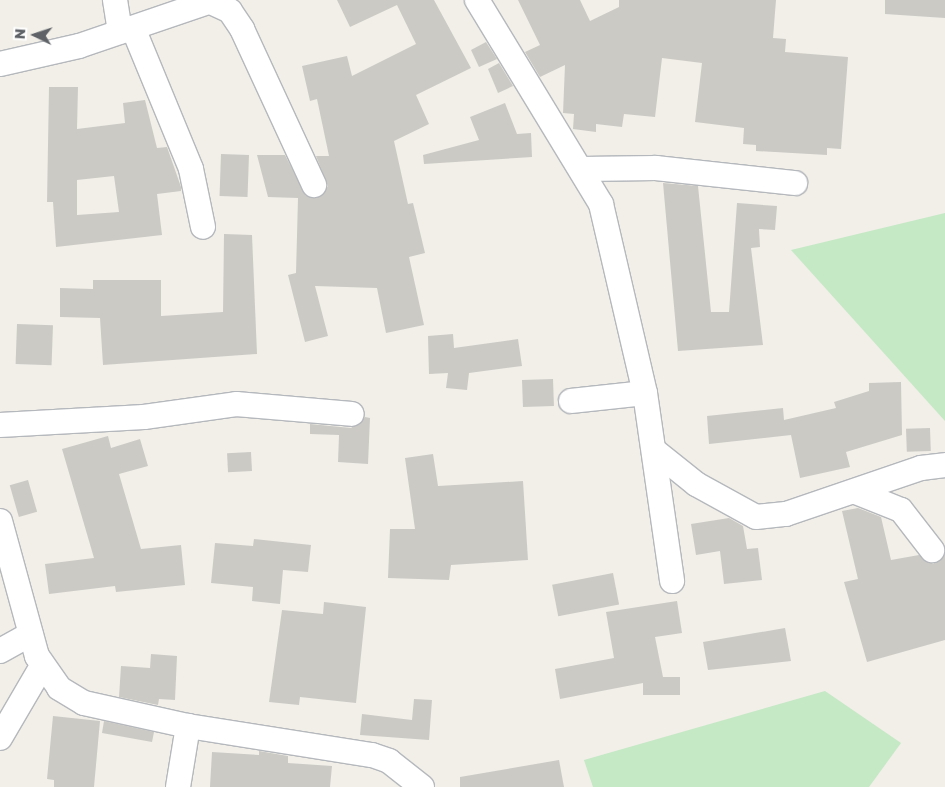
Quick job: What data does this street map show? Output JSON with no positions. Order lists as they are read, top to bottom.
{
  "north": "left"
}
